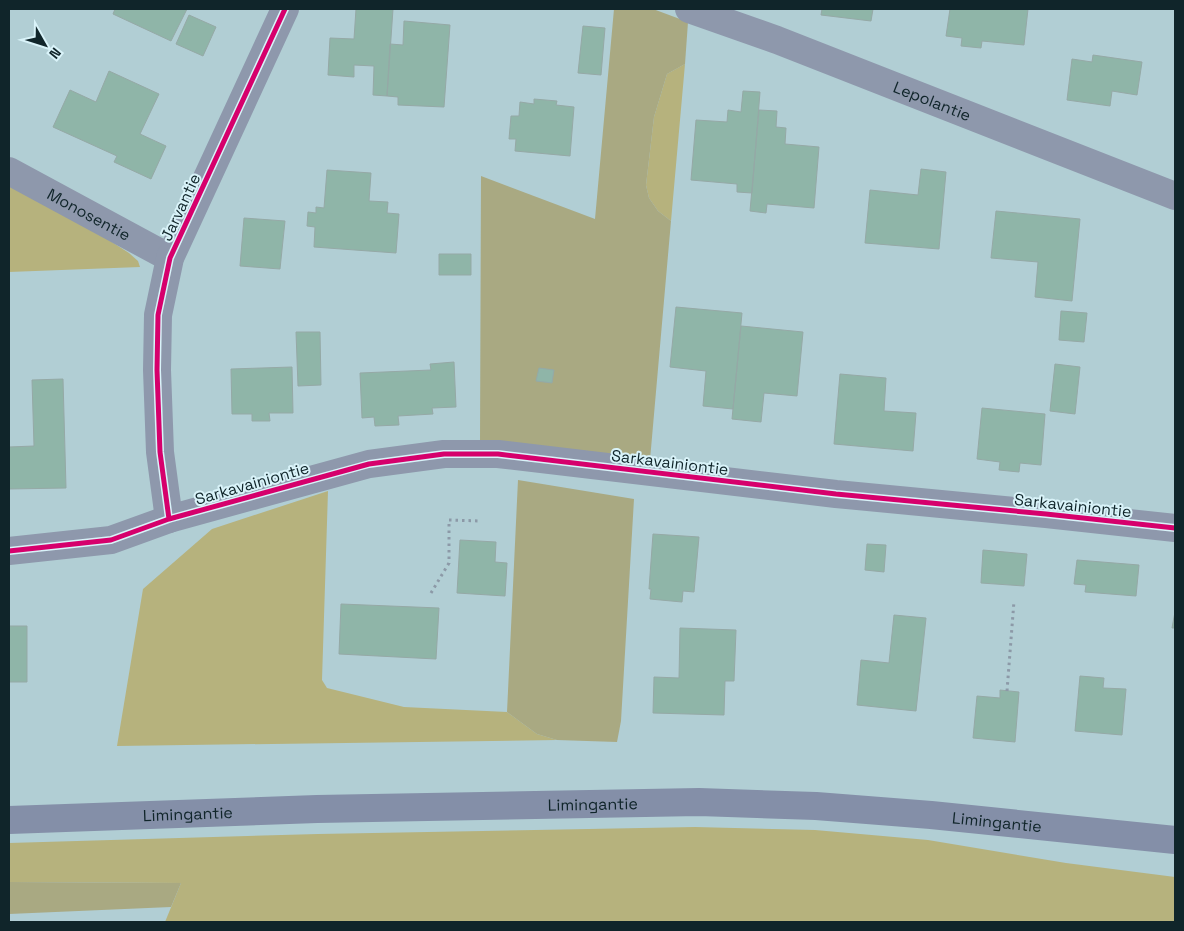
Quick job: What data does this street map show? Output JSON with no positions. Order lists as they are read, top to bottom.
{
  "streets": {
    "main road": ["Limingantie"],
    "street": [
      "Lepolantie",
      "Jarvantie",
      "Monosentie",
      "Sarkavainiontie"
    ]
  },
  "crossings": [
    ["Jarvantie", "Monosentie"],
    ["Jarvantie", "Sarkavainiontie"]
  ],
  "north": "bottom right"
}
